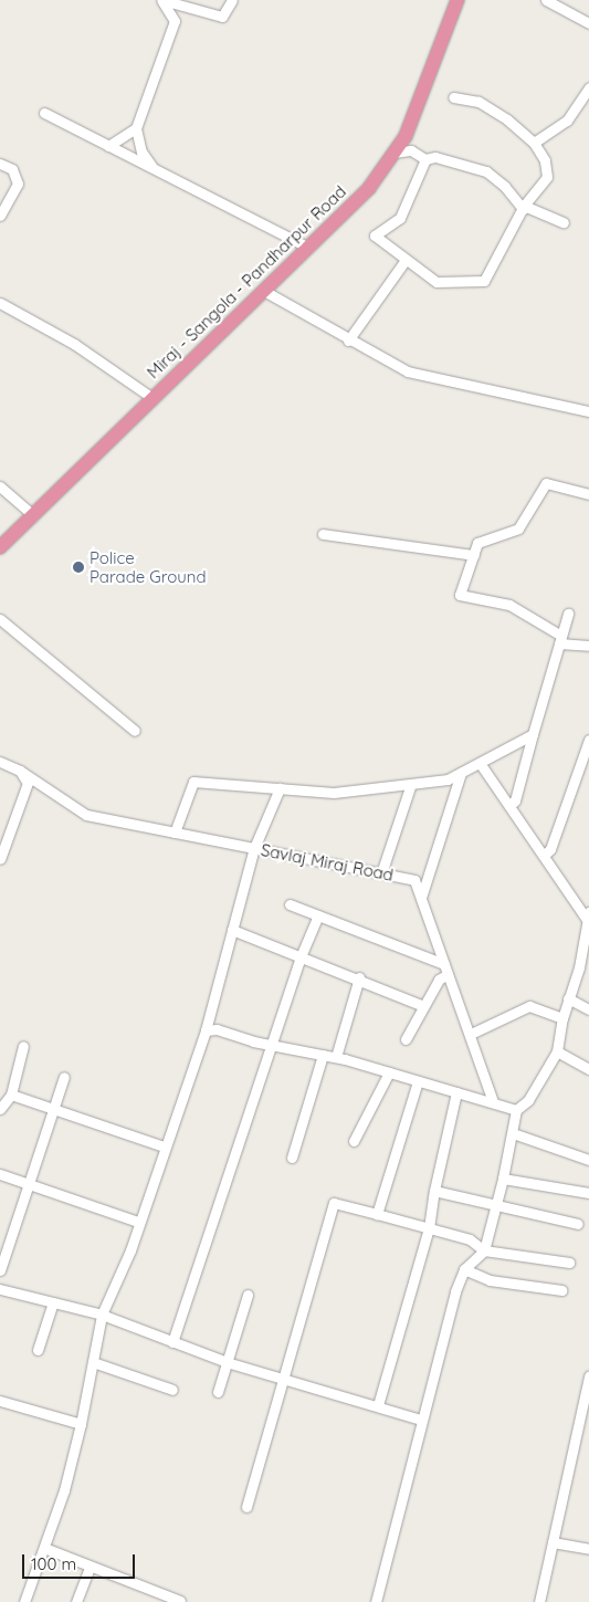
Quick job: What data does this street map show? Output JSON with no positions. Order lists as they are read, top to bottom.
{
  "streets": {
    "highway": ["Miraj - Sangola - Pandharpur Road"],
    "street": ["Savlaj Miraj Road"]
  },
  "places": ["Police Parade Ground"],
  "scale_bar": "100 m"
}
